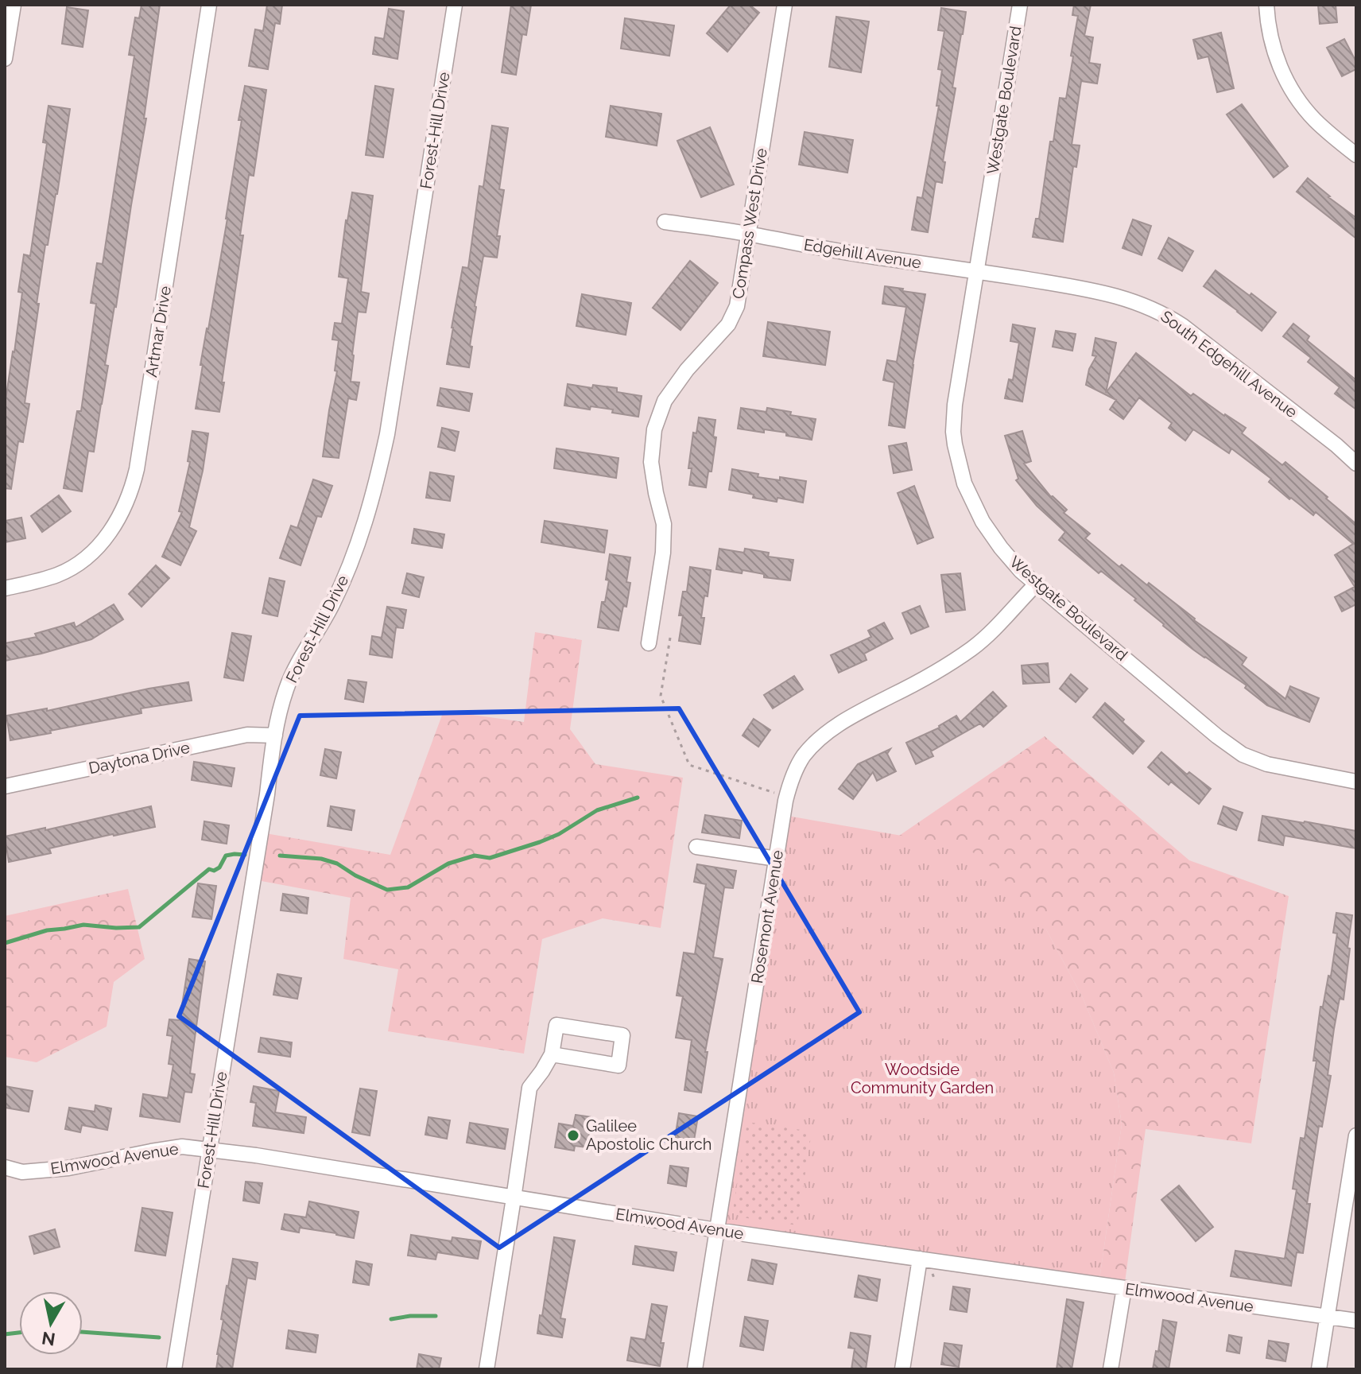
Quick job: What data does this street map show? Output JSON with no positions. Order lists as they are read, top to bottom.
{
  "streets": {
    "street": [
      "Westgate Boulevard",
      "Forest-Hill Drive",
      "Compass West Drive",
      "Edgehill Avenue",
      "Artmar Drive",
      "South Edgehill Avenue",
      "Daytona Drive",
      "Rosemont Avenue",
      "Elmwood Avenue"
    ]
  },
  "crossings": [
    ["Westgate Boulevard", "Edgehill Avenue"],
    ["Westgate Boulevard", "South Edgehill Avenue"],
    ["Westgate Boulevard", "Rosemont Avenue"],
    ["Forest-Hill Drive", "Daytona Drive"],
    ["Forest-Hill Drive", "Elmwood Avenue"],
    ["Compass West Drive", "Edgehill Avenue"],
    ["Edgehill Avenue", "South Edgehill Avenue"],
    ["Rosemont Avenue", "Elmwood Avenue"]
  ],
  "parks": ["Woodside Community Garden"],
  "places": ["Galilee Apostolic Church"],
  "north": "bottom"
}
